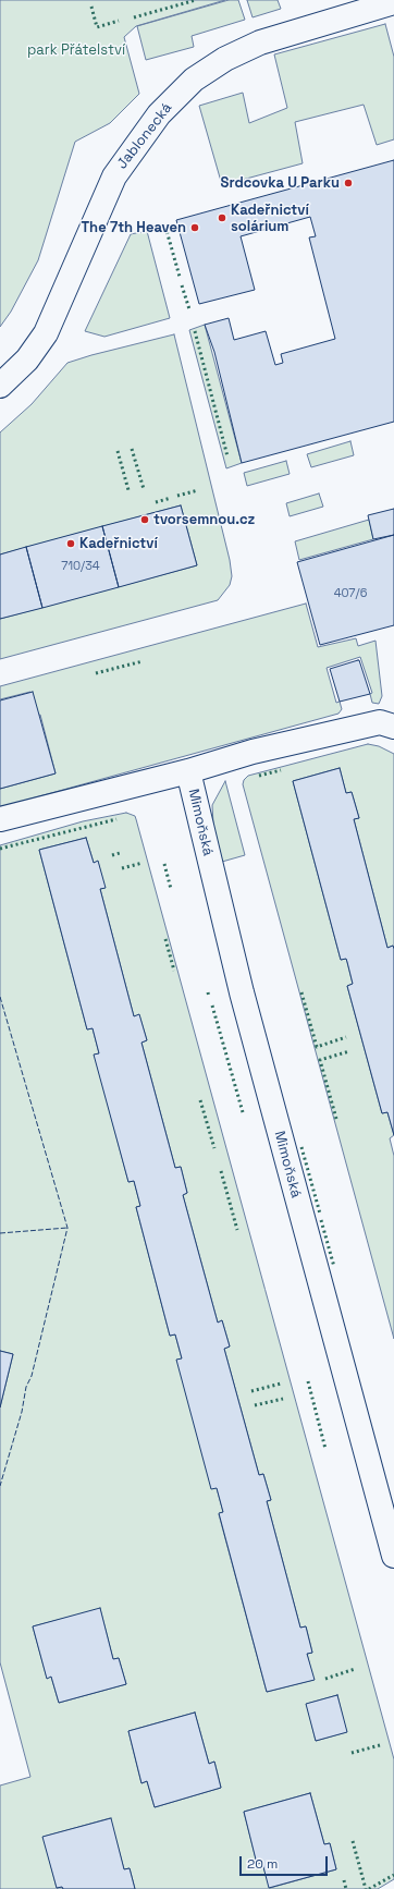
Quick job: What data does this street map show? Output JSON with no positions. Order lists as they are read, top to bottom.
{
  "streets": {
    "street": ["Jablonecká", "Mimoňská"]
  },
  "parks": ["park Přátelství"],
  "places": [
    "Srdcovka U Parku",
    "Kadeřnictví solárium",
    "The 7th Heaven",
    "tvorsemnou.cz",
    "Kadeřnictví"
  ],
  "house_numbers": ["710/34", "407/6"],
  "scale_bar": "20 m"
}
